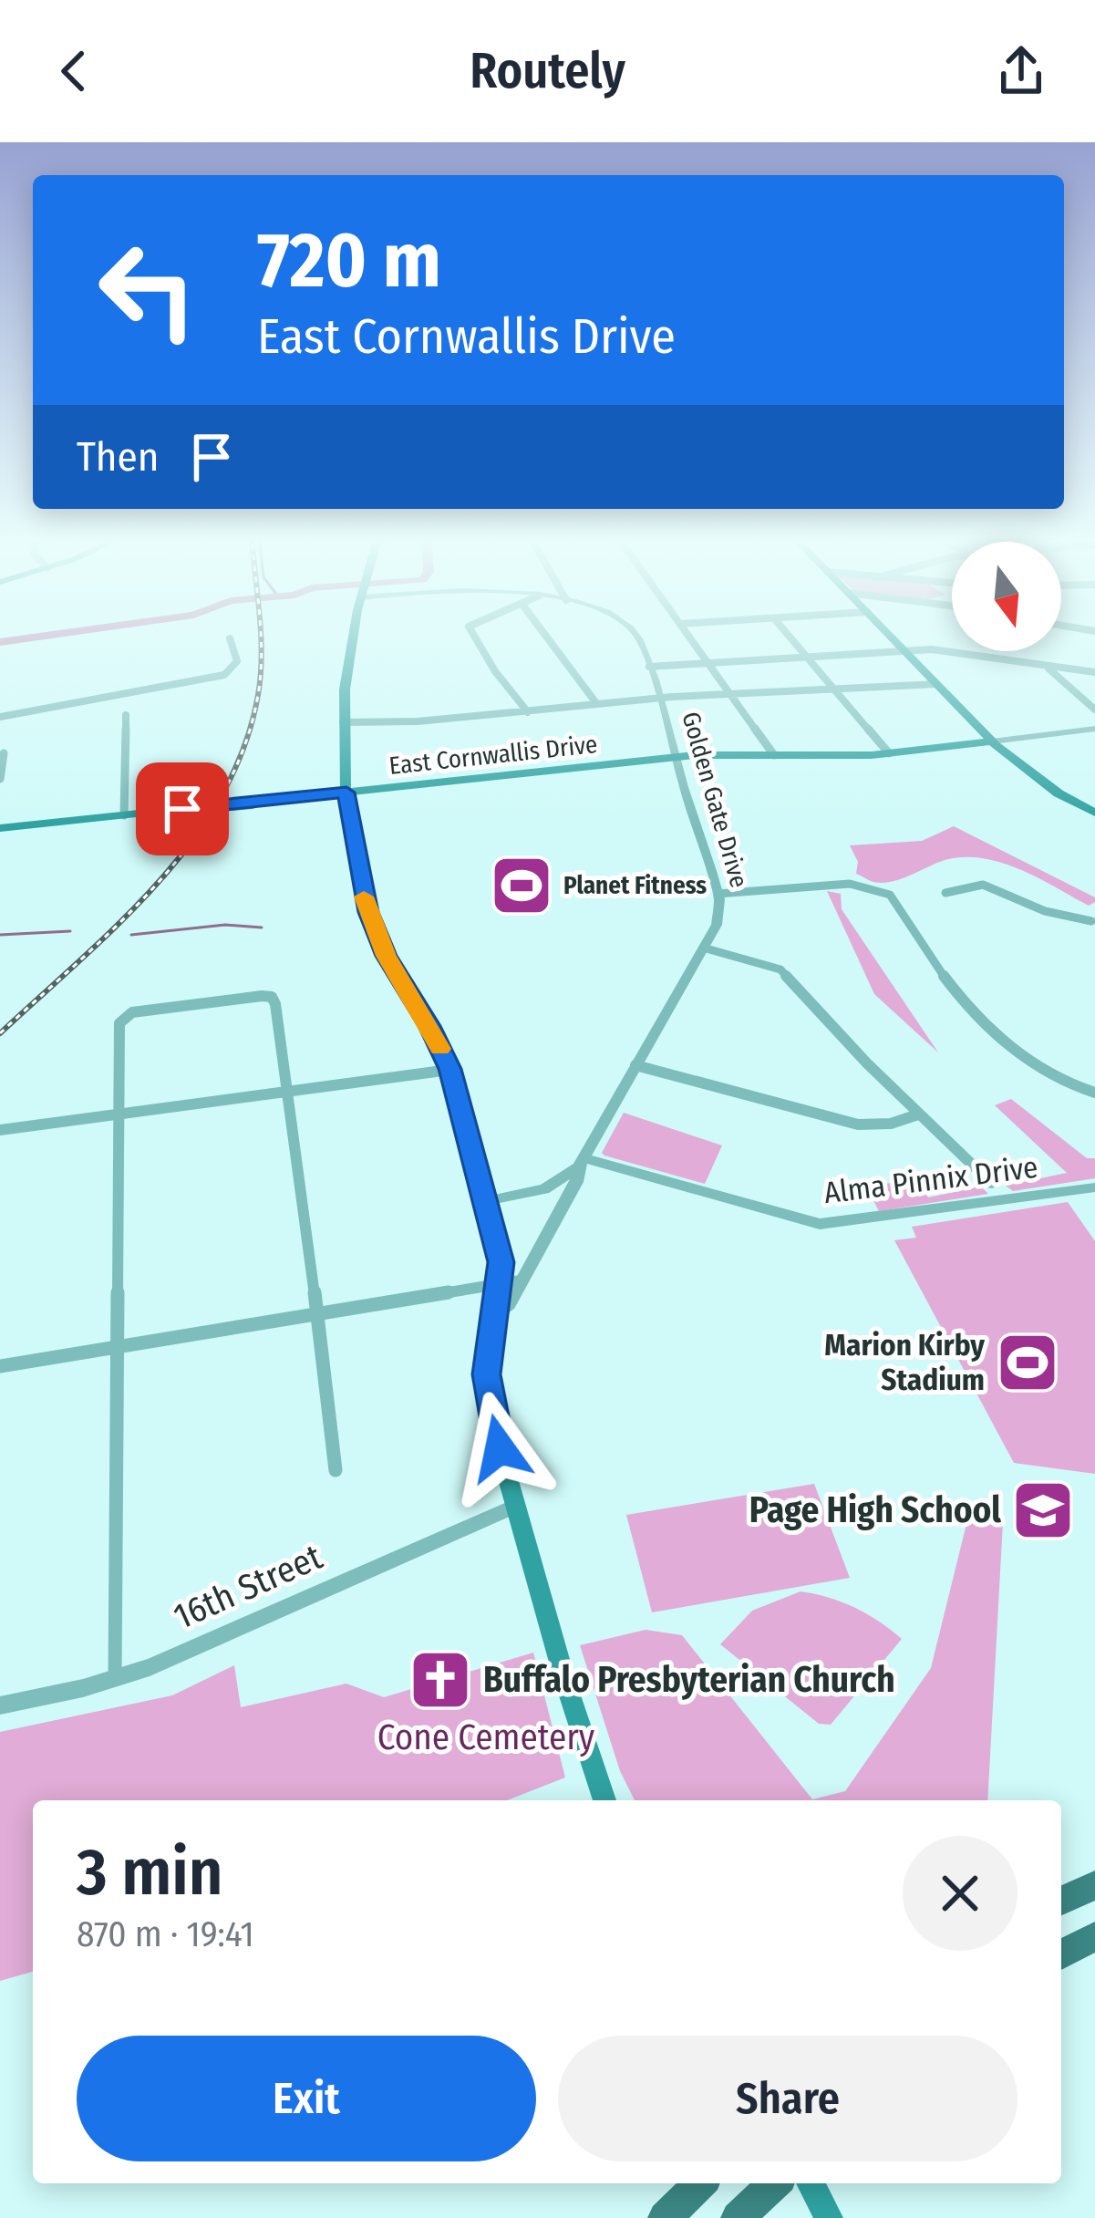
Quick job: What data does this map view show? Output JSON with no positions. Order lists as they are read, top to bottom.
{
  "streets": {
    "main road": ["East Cornwallis Drive"],
    "street": ["Golden Gate Drive", "Alma Pinnix Drive", "16th Street"]
  },
  "crossings": [
    ["East Cornwallis Drive", "Golden Gate Drive"],
    ["Golden Gate Drive", "Alma Pinnix Drive"]
  ],
  "parks": ["Cone Cemetery"],
  "places": {
    "sports": ["Planet Fitness", "Marion Kirby Stadium"],
    "school or university": ["Page High School"],
    "church": ["Buffalo Presbyterian Church"]
  },
  "north": "bottom",
  "page": {
    "header": "Routely",
    "turn": ["720 m", "East Cornwallis Drive"],
    "then": "Then",
    "heading": ["3 min", "870 m · 19:41"],
    "buttons": ["Exit", "Share"]
  }
}
